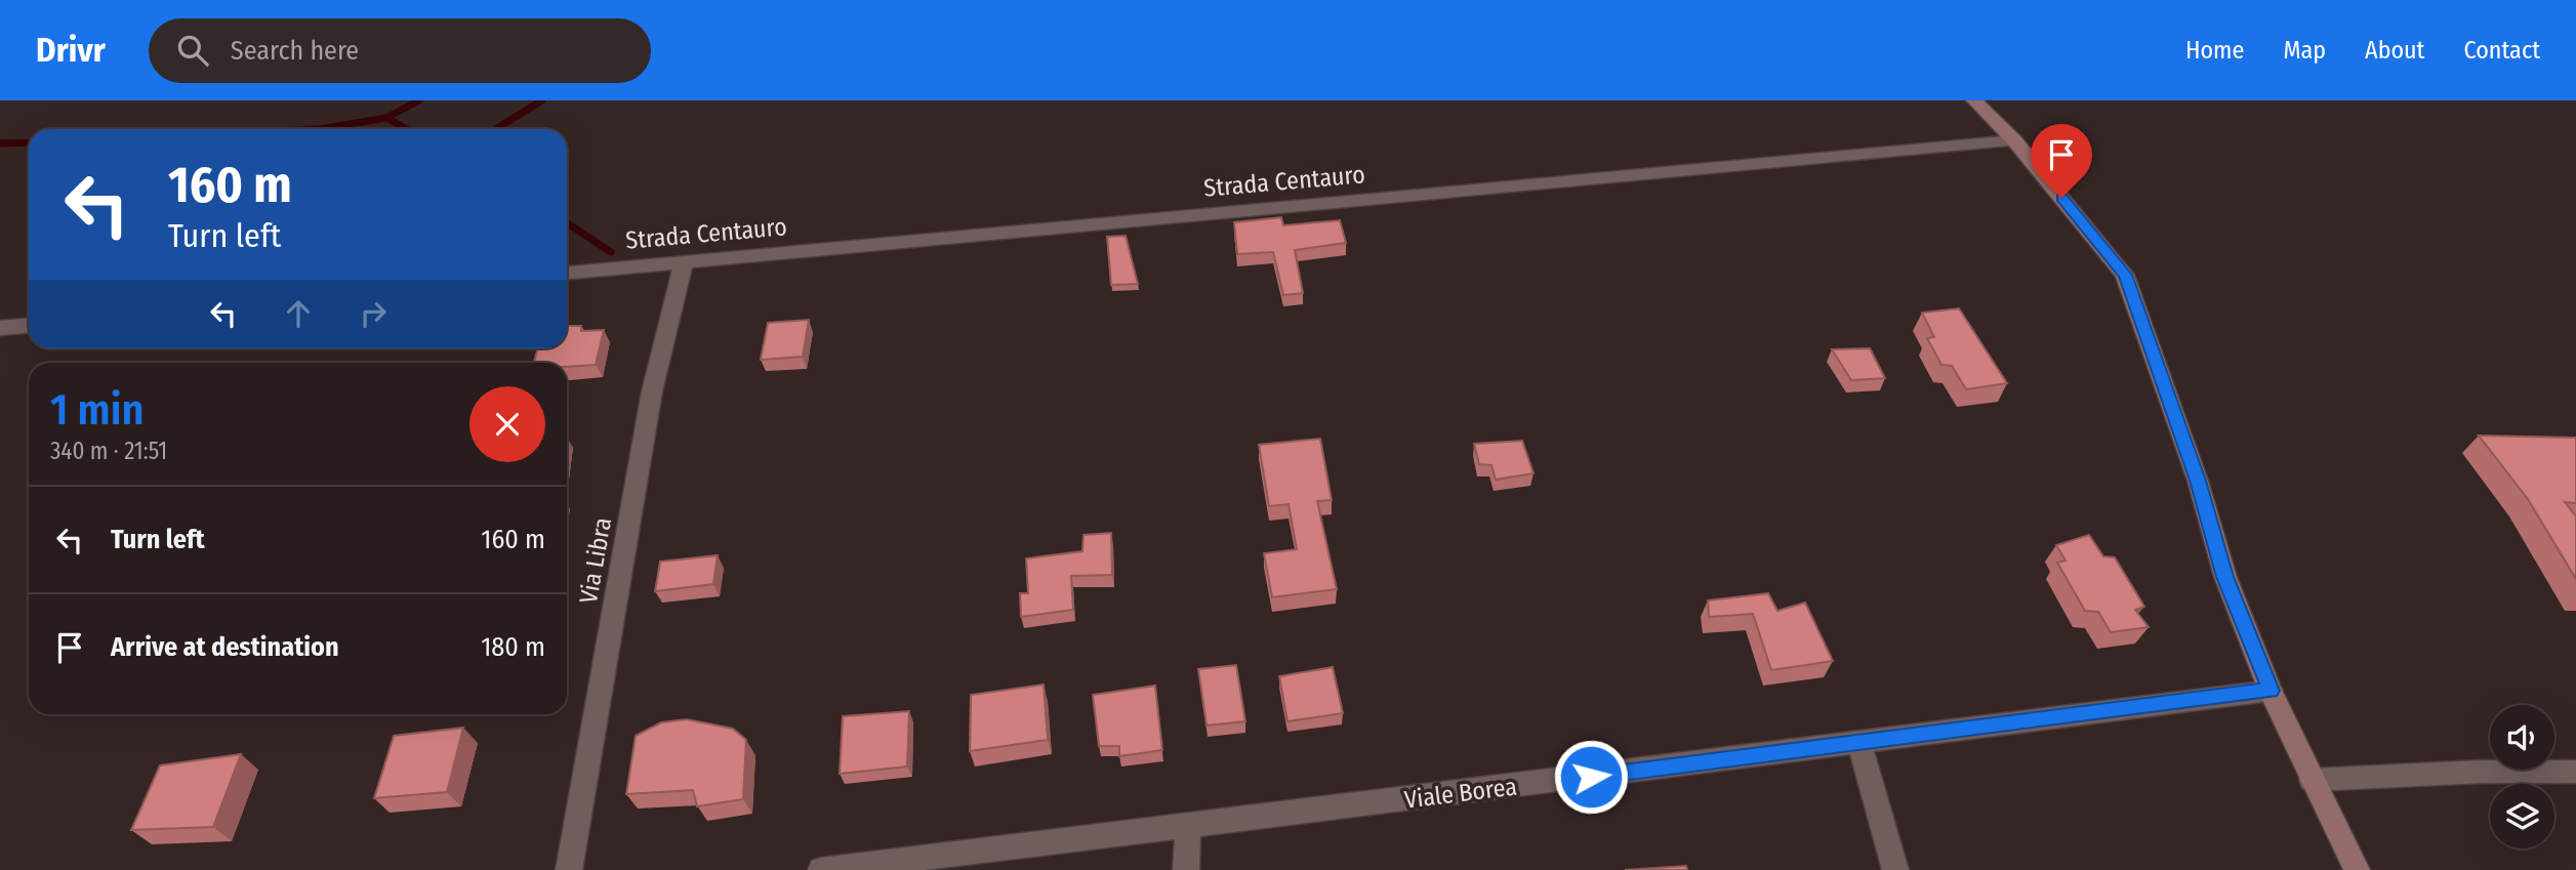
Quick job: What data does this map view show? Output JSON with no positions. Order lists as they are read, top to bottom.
{
  "streets": {
    "street": ["Strada Centauro", "Via Libra", "Viale Borea"]
  },
  "crossings": [
    ["Strada Centauro", "Via Libra"]
  ],
  "page": {
    "header": "Drivr",
    "search": "Search here",
    "nav": [
      "Home",
      "Map",
      "About",
      "Contact"
    ],
    "turn": ["160 m", "Turn left"],
    "heading": ["1 min", "340 m · 21:51"],
    "list": [
      {
        "name": "Turn left",
        "value": "160 m"
      },
      {
        "name": "Arrive at destination",
        "value": "180 m"
      }
    ]
  }
}
